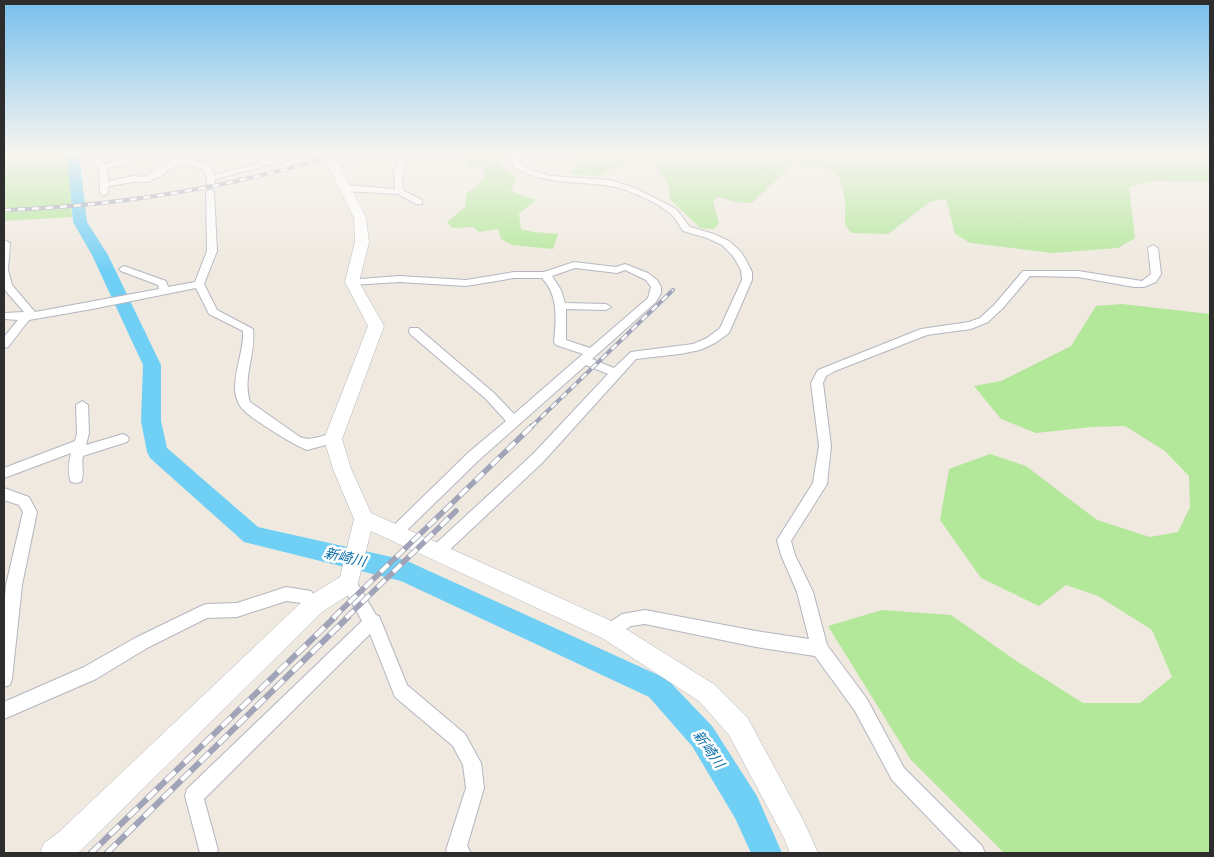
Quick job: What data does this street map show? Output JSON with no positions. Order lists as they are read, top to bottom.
{
  "water": ["新崎川"]
}
